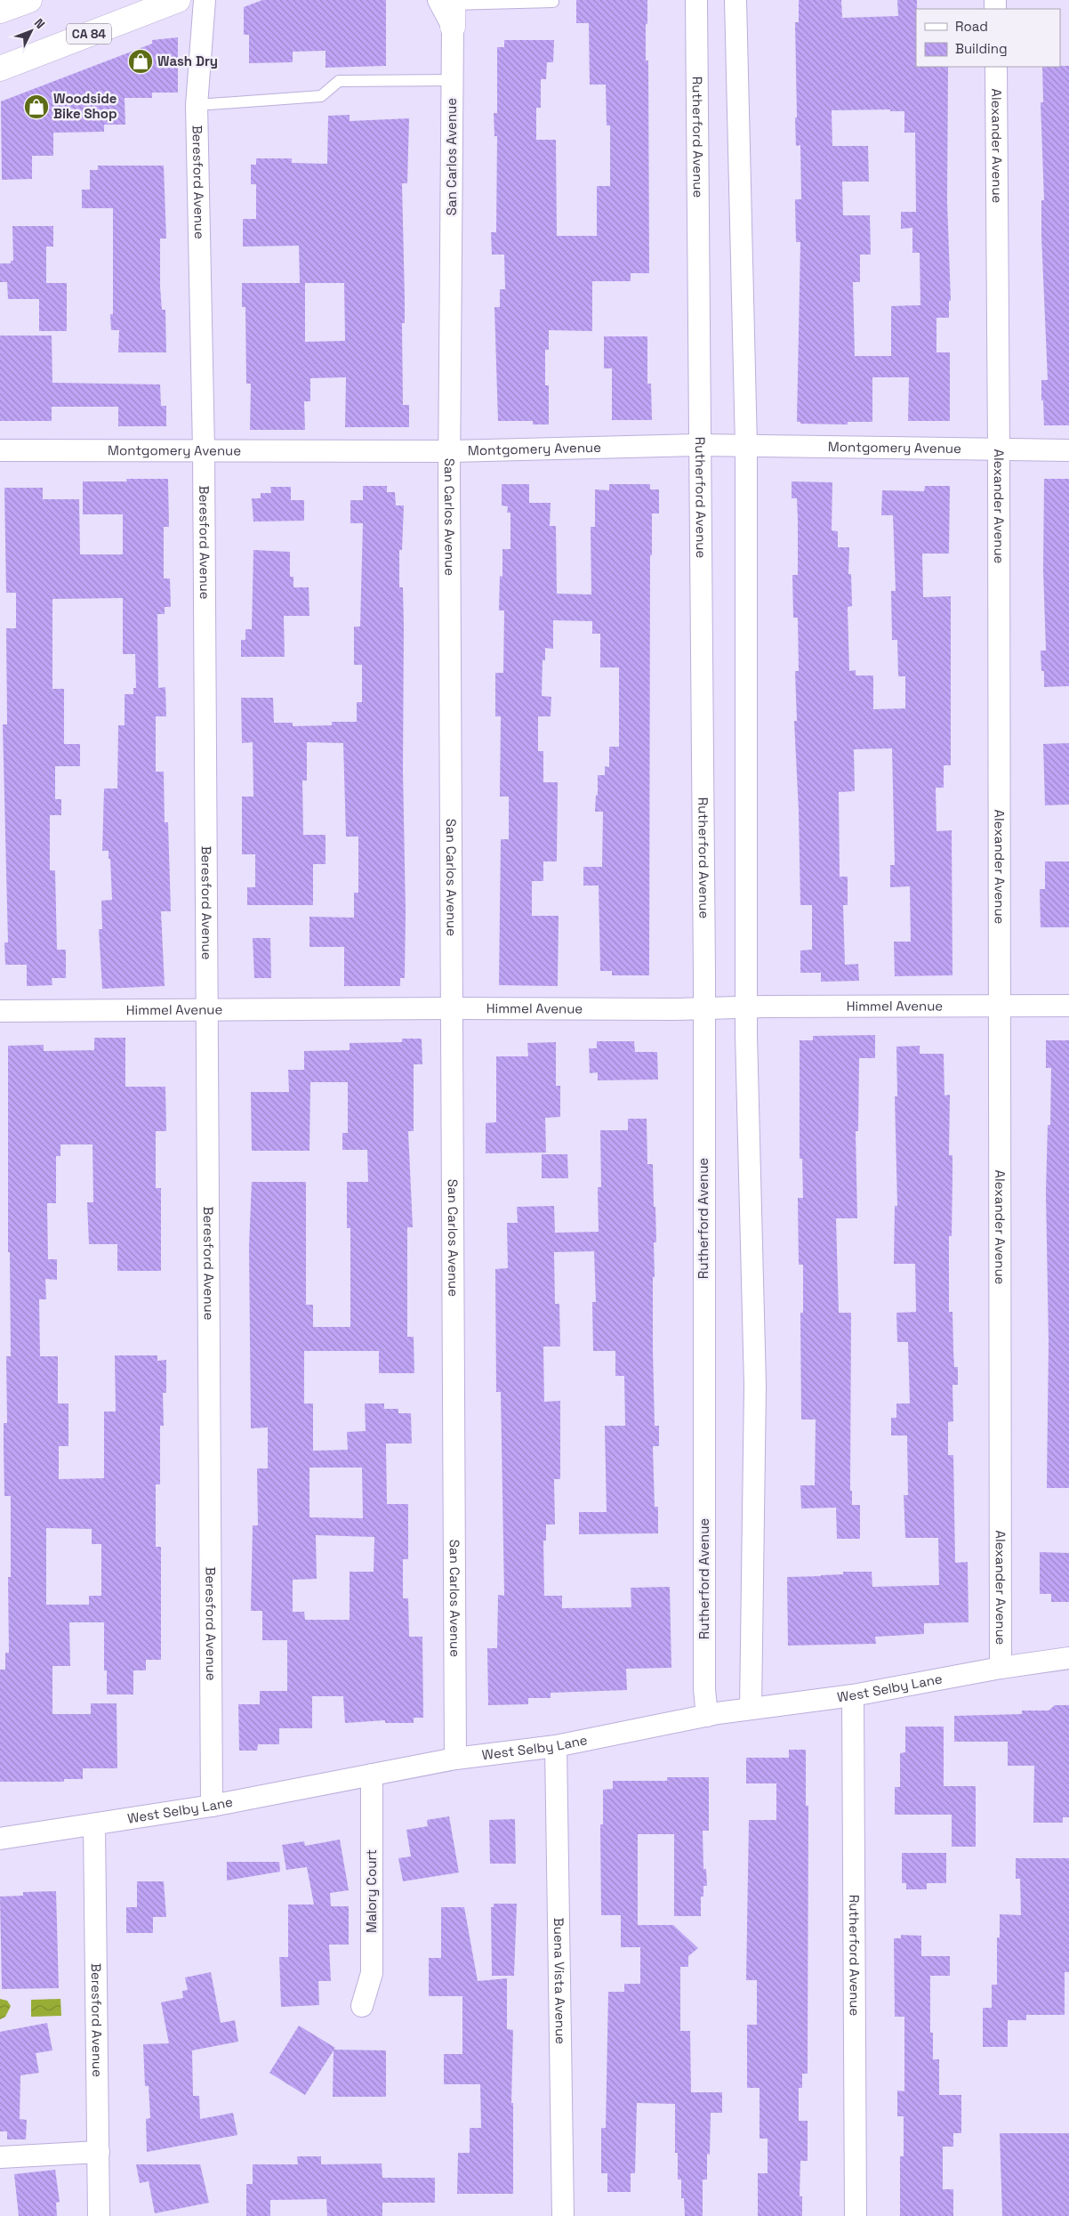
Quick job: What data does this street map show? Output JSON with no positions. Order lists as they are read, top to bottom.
{
  "streets": {
    "main road": ["CA 84"],
    "street": [
      "Rutherford Avenue",
      "Alexander Avenue",
      "San Carlos Avenue",
      "Beresford Avenue",
      "Montgomery Avenue",
      "Himmel Avenue",
      "West Selby Lane",
      "Malory Court",
      "Buena Vista Avenue"
    ]
  },
  "crossings": [
    ["Rutherford Avenue", "Montgomery Avenue"],
    ["Rutherford Avenue", "Himmel Avenue"],
    ["Rutherford Avenue", "West Selby Lane"],
    ["Alexander Avenue", "Montgomery Avenue"],
    ["Alexander Avenue", "Himmel Avenue"],
    ["Alexander Avenue", "West Selby Lane"],
    ["San Carlos Avenue", "Montgomery Avenue"],
    ["San Carlos Avenue", "Himmel Avenue"],
    ["San Carlos Avenue", "West Selby Lane"],
    ["Beresford Avenue", "Montgomery Avenue"],
    ["Beresford Avenue", "Himmel Avenue"],
    ["Beresford Avenue", "West Selby Lane"],
    ["West Selby Lane", "Malory Court"],
    ["West Selby Lane", "Buena Vista Avenue"]
  ],
  "places": {
    "shop": ["Wash Dry", "Woodside Bike Shop"]
  },
  "legend": ["Road", "Building"],
  "north": "top right"
}
